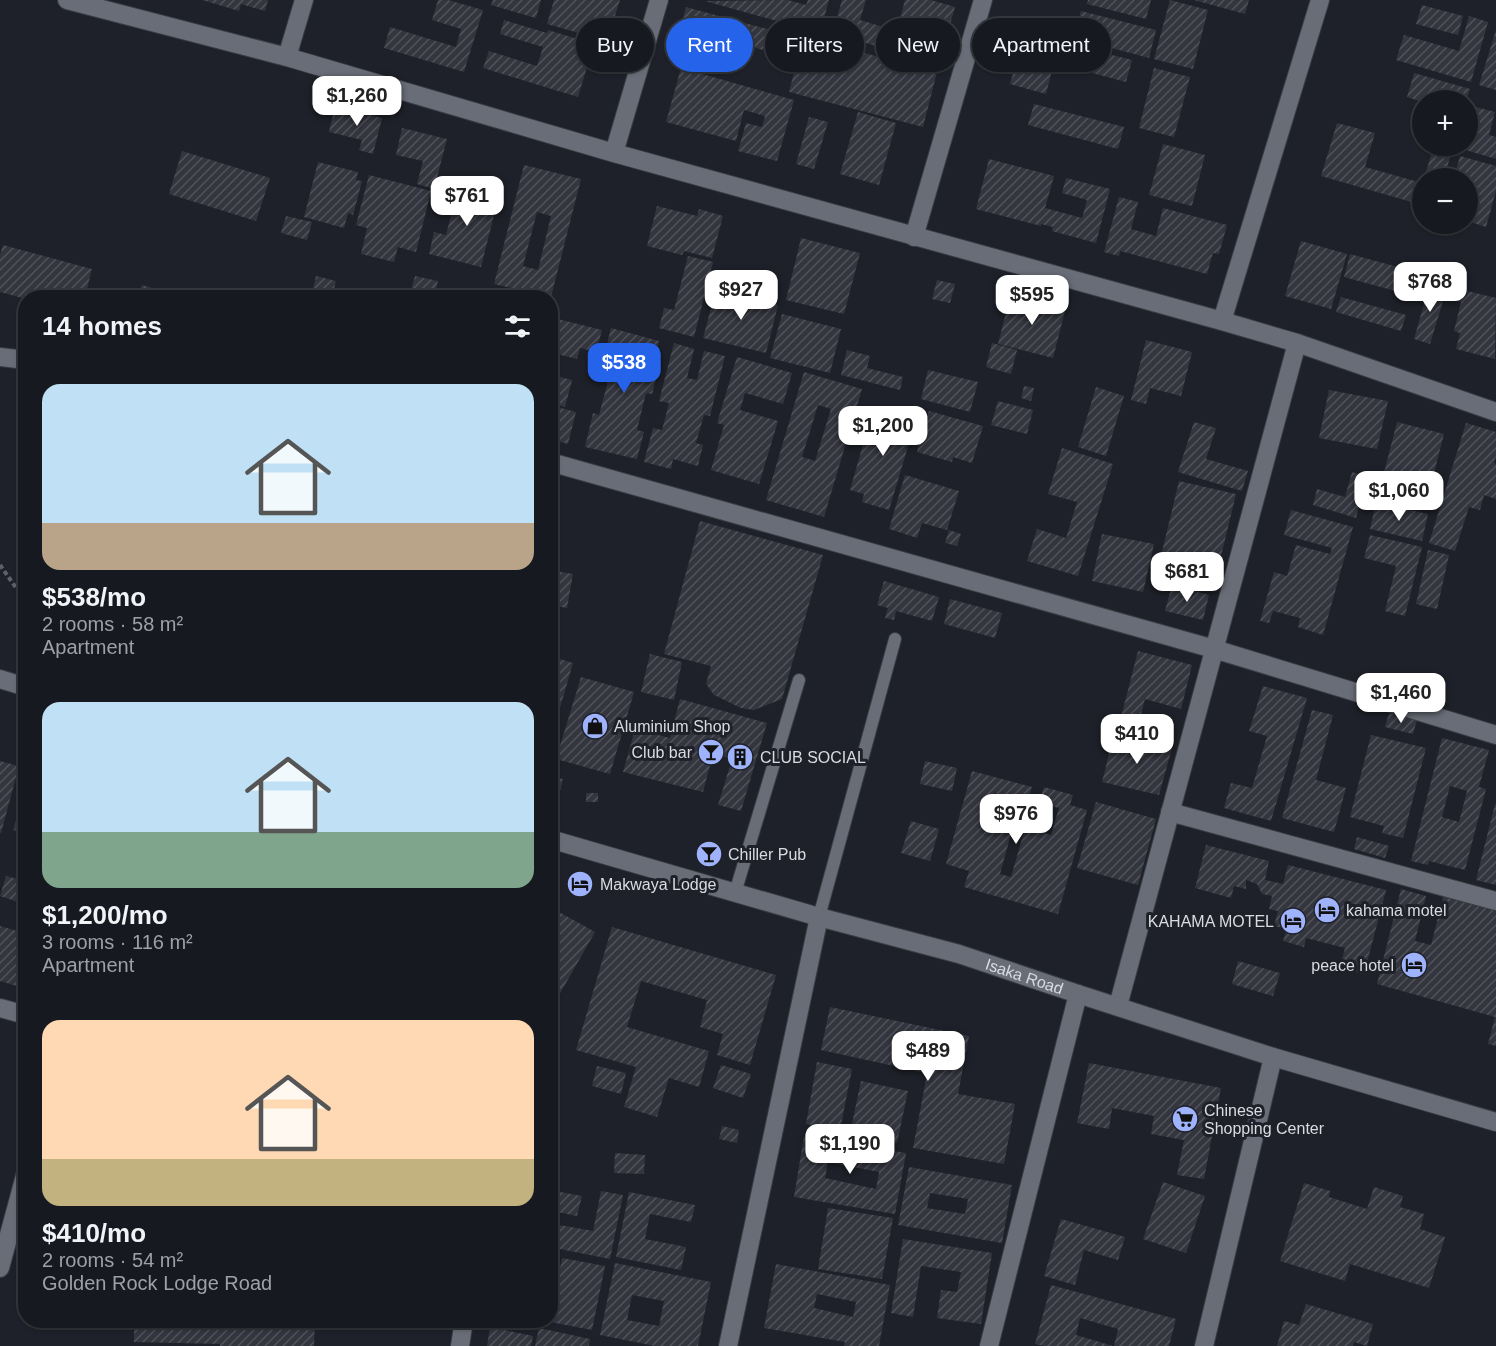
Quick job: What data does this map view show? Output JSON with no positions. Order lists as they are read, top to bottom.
{
  "streets": {
    "street": ["Isaka Road"]
  },
  "places": {
    "shop": ["Aluminium Shop"],
    "bar": ["Club bar", "Chiller Pub"],
    "building": ["CLUB SOCIAL"],
    "hotel": [
      "Makwaya Lodge",
      "kahama motel",
      "KAHAMA MOTEL",
      "peace hotel"
    ],
    "supermarket": ["Chinese Shopping Center"]
  },
  "page": {
    "chip": [
      "Buy",
      "Rent",
      "Filters",
      "New",
      "Apartment"
    ],
    "price": [
      "$1,260",
      "$761",
      "$768",
      "$927",
      "$595",
      "$538",
      "$1,200",
      "$1,060",
      "$681",
      "$1,460",
      "$410",
      "$976",
      "$489",
      "$1,190"
    ],
    "map_buttons": ["+", "−"],
    "heading": "14 homes",
    "list": [
      {
        "name": "$538/mo",
        "note": "2 rooms · 58 m² · Apartment"
      },
      {
        "name": "$1,200/mo",
        "note": "3 rooms · 116 m² · Apartment"
      },
      {
        "name": "$410/mo",
        "note": "2 rooms · 54 m² · Golden Rock Lodge Road"
      }
    ]
  }
}
